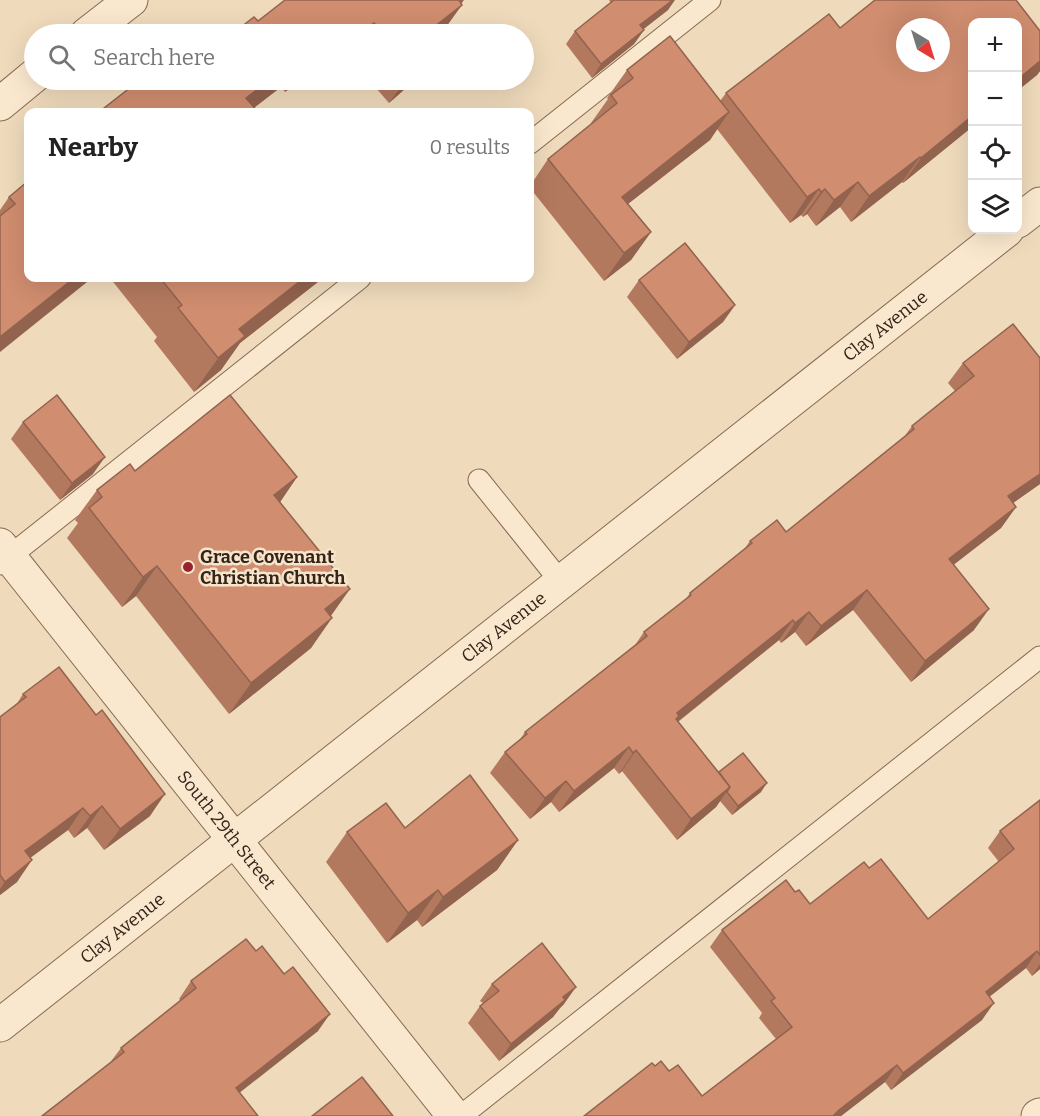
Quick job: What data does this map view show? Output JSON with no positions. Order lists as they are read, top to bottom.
{
  "streets": {
    "street": ["Clay Avenue", "South 29th Street"]
  },
  "crossings": [
    ["Clay Avenue", "South 29th Street"]
  ],
  "places": ["Grace Covenant Christian Church"],
  "north": "bottom right",
  "page": {
    "map_buttons": ["+", "−"],
    "search": "Search here",
    "heading": ["Nearby", "0 results"]
  }
}
